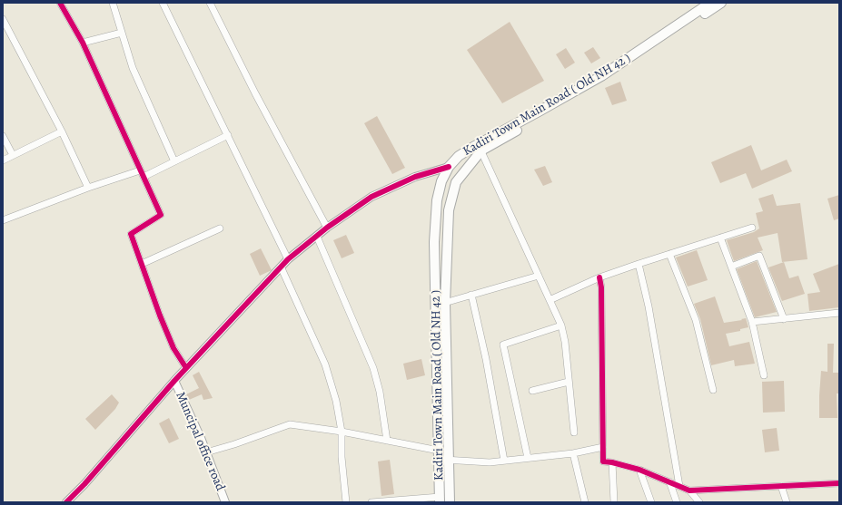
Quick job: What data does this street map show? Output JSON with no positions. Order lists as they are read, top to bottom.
{
  "streets": {
    "main road": ["Kadiri Town Main Road ( Old NH 42 )"],
    "street": ["Muncipal office road"]
  }
}
